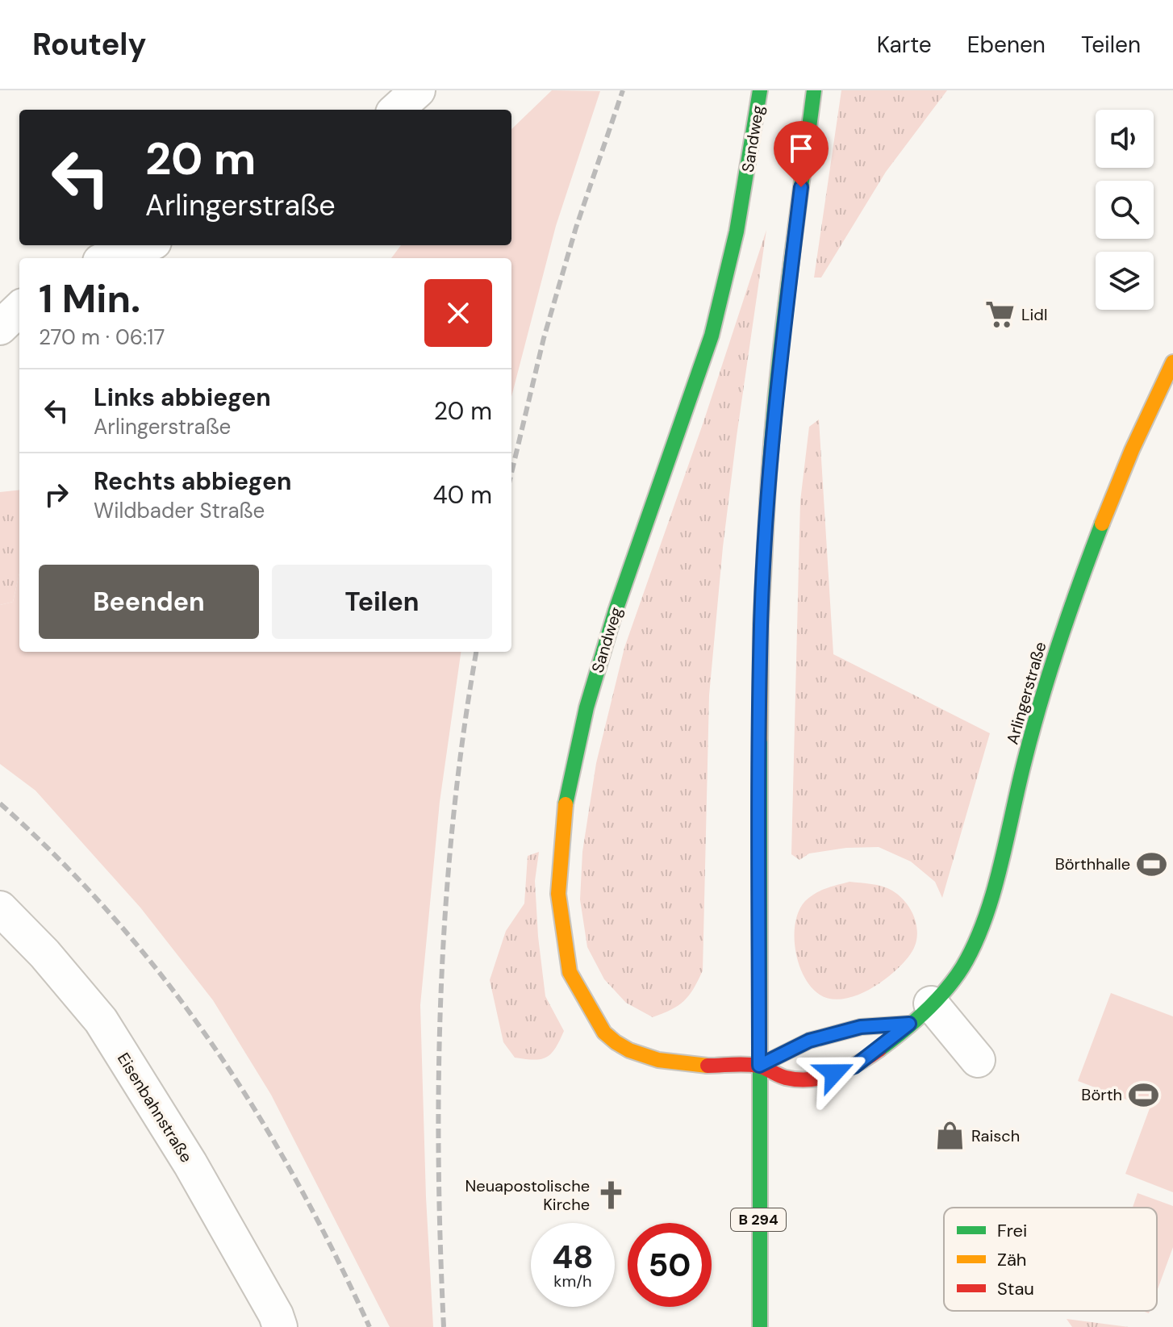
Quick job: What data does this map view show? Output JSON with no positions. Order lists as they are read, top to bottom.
{
  "streets": {
    "main road": ["Sandweg", "Arlingerstraße", "B 294"],
    "street": ["Eisenbahnstraße"]
  },
  "crossings": [
    ["Sandweg", "Arlingerstraße"],
    ["Sandweg", "B 294"],
    ["Arlingerstraße", "B 294"]
  ],
  "places": {
    "supermarket": ["Lidl"],
    "sports": ["Börthhalle", "Börth"],
    "shop": ["Raisch"],
    "church": ["Neuapostolische Kirche"]
  },
  "legend": ["Frei", "Zäh", "Stau"],
  "page": {
    "header": "Routely",
    "nav": ["Karte", "Ebenen", "Teilen"],
    "turn": ["20 m", "Arlingerstraße"],
    "heading": ["1 Min.", "270 m · 06:17"],
    "list": [
      {
        "name": "Links abbiegen",
        "note": "Arlingerstraße",
        "value": "20 m"
      },
      {
        "name": "Rechts abbiegen",
        "note": "Wildbader Straße",
        "value": "40 m"
      }
    ],
    "buttons": ["Beenden", "Teilen"],
    "speed": "48 km/h",
    "limit": "50"
  }
}
